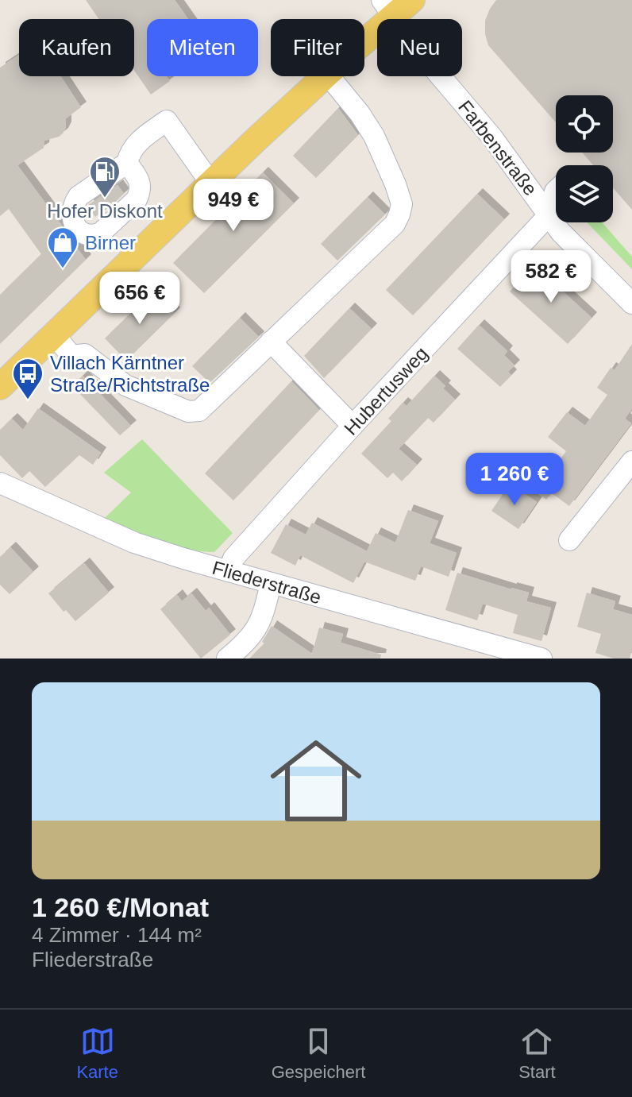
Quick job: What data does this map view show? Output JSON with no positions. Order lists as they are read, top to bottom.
{
  "streets": {
    "street": ["Farbenstraße", "Hubertusweg", "Fliederstraße"]
  },
  "crossings": [
    ["Farbenstraße", "Hubertusweg"],
    ["Hubertusweg", "Fliederstraße"]
  ],
  "places": {
    "fuel station": ["Hofer Diskont"],
    "shop": ["Birner"],
    "bus stop": ["Villach Kärntner Straße/Richtstraße"]
  },
  "page": {
    "chip": [
      "Kaufen",
      "Mieten",
      "Filter",
      "Neu"
    ],
    "price": [
      "949 €",
      "582 €",
      "656 €",
      "1 260 €"
    ],
    "list": [
      {
        "name": "1 260 €/Monat",
        "note": "4 Zimmer · 144 m² · Fliederstraße"
      }
    ],
    "tabs": ["Karte", "Gespeichert", "Start"]
  }
}
